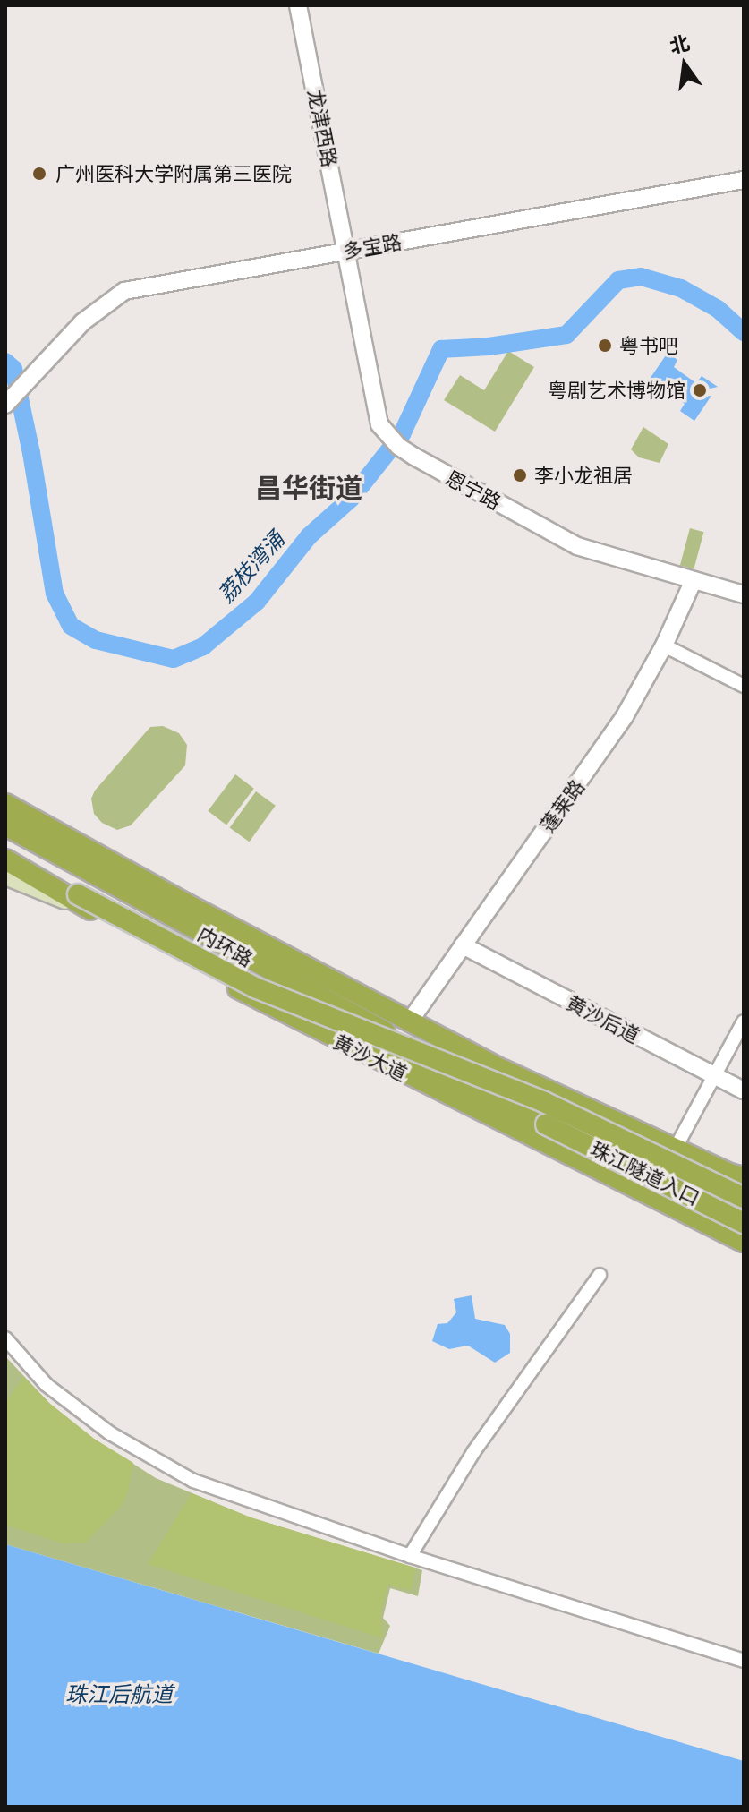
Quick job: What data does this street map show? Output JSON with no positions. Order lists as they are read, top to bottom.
{
  "streets": {
    "highway": ["内环路", "黄沙大道", "珠江隧道入口"],
    "street": [
      "龙津西路",
      "多宝路",
      "恩宁路",
      "蓬莱路",
      "黄沙后道"
    ]
  },
  "crossings": [
    ["龙津西路", "多宝路"],
    ["龙津西路", "恩宁路"],
    ["多宝路", "恩宁路"],
    ["恩宁路", "蓬莱路"],
    ["蓬莱路", "黄沙后道"],
    ["内环路", "黄沙大道"],
    ["内环路", "珠江隧道入口"]
  ],
  "districts": ["昌华街道"],
  "water": ["荔枝湾涌", "珠江后航道"],
  "places": [
    "广州医科大学附属第三医院",
    "粤书吧",
    "粤剧艺术博物馆",
    "李小龙祖居"
  ],
  "north": "top"
}
